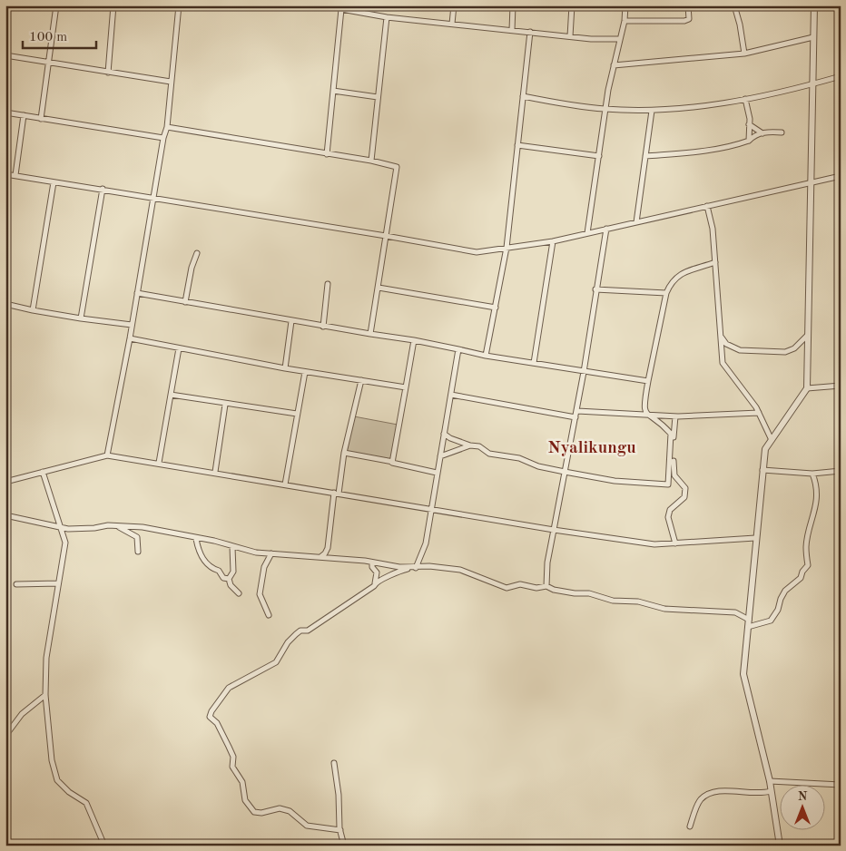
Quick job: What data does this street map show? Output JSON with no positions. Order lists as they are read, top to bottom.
{
  "districts": ["Nyalikungu"],
  "scale_bar": "100 m",
  "north": "top"
}
